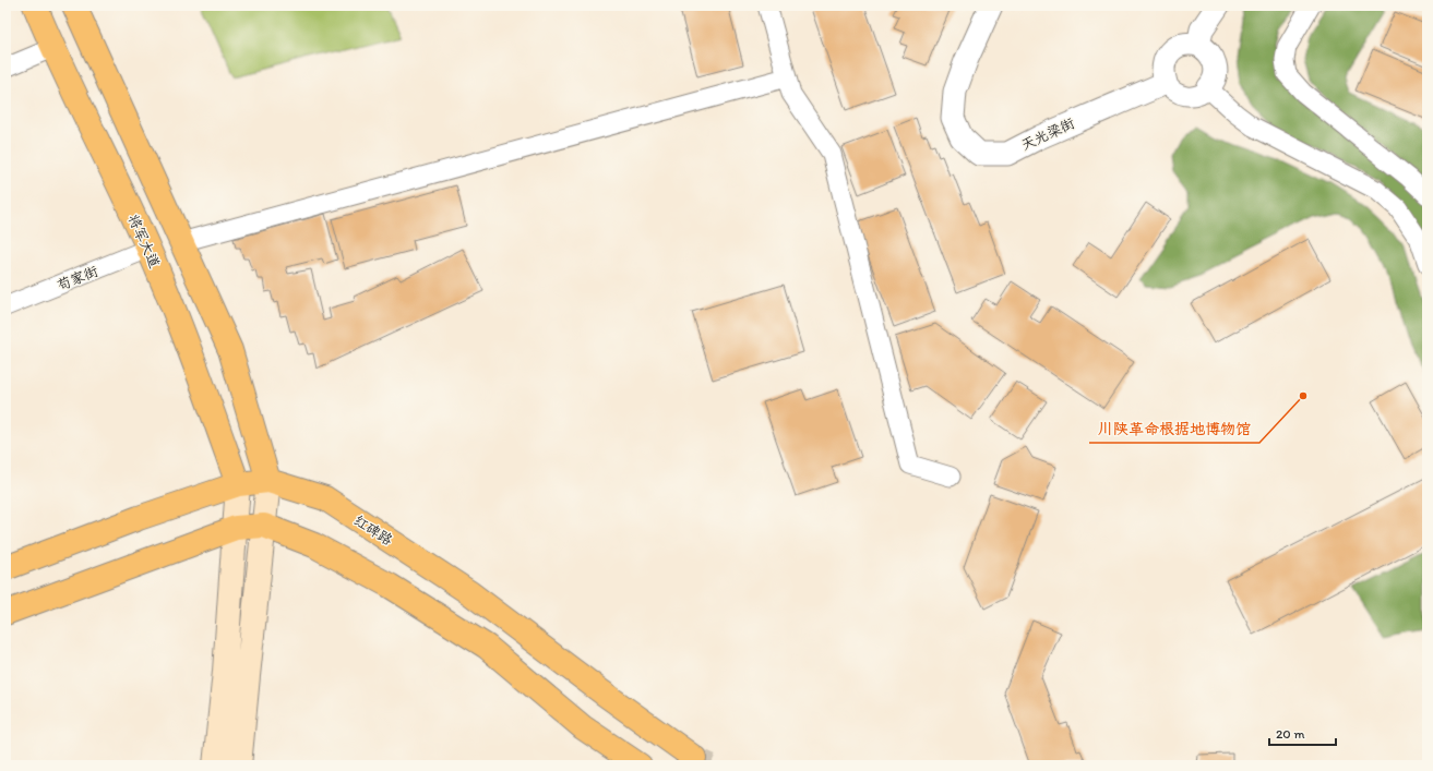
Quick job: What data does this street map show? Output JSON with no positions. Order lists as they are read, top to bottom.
{
  "streets": {
    "main road": ["将军大道", "红碑路"],
    "street": ["天光梁街", "苟家街"]
  },
  "crossings": [
    ["将军大道", "苟家街"],
    ["将军大道", "红碑路"]
  ],
  "places": ["川陕革命根据地博物馆"],
  "scale_bar": "20 m"
}
